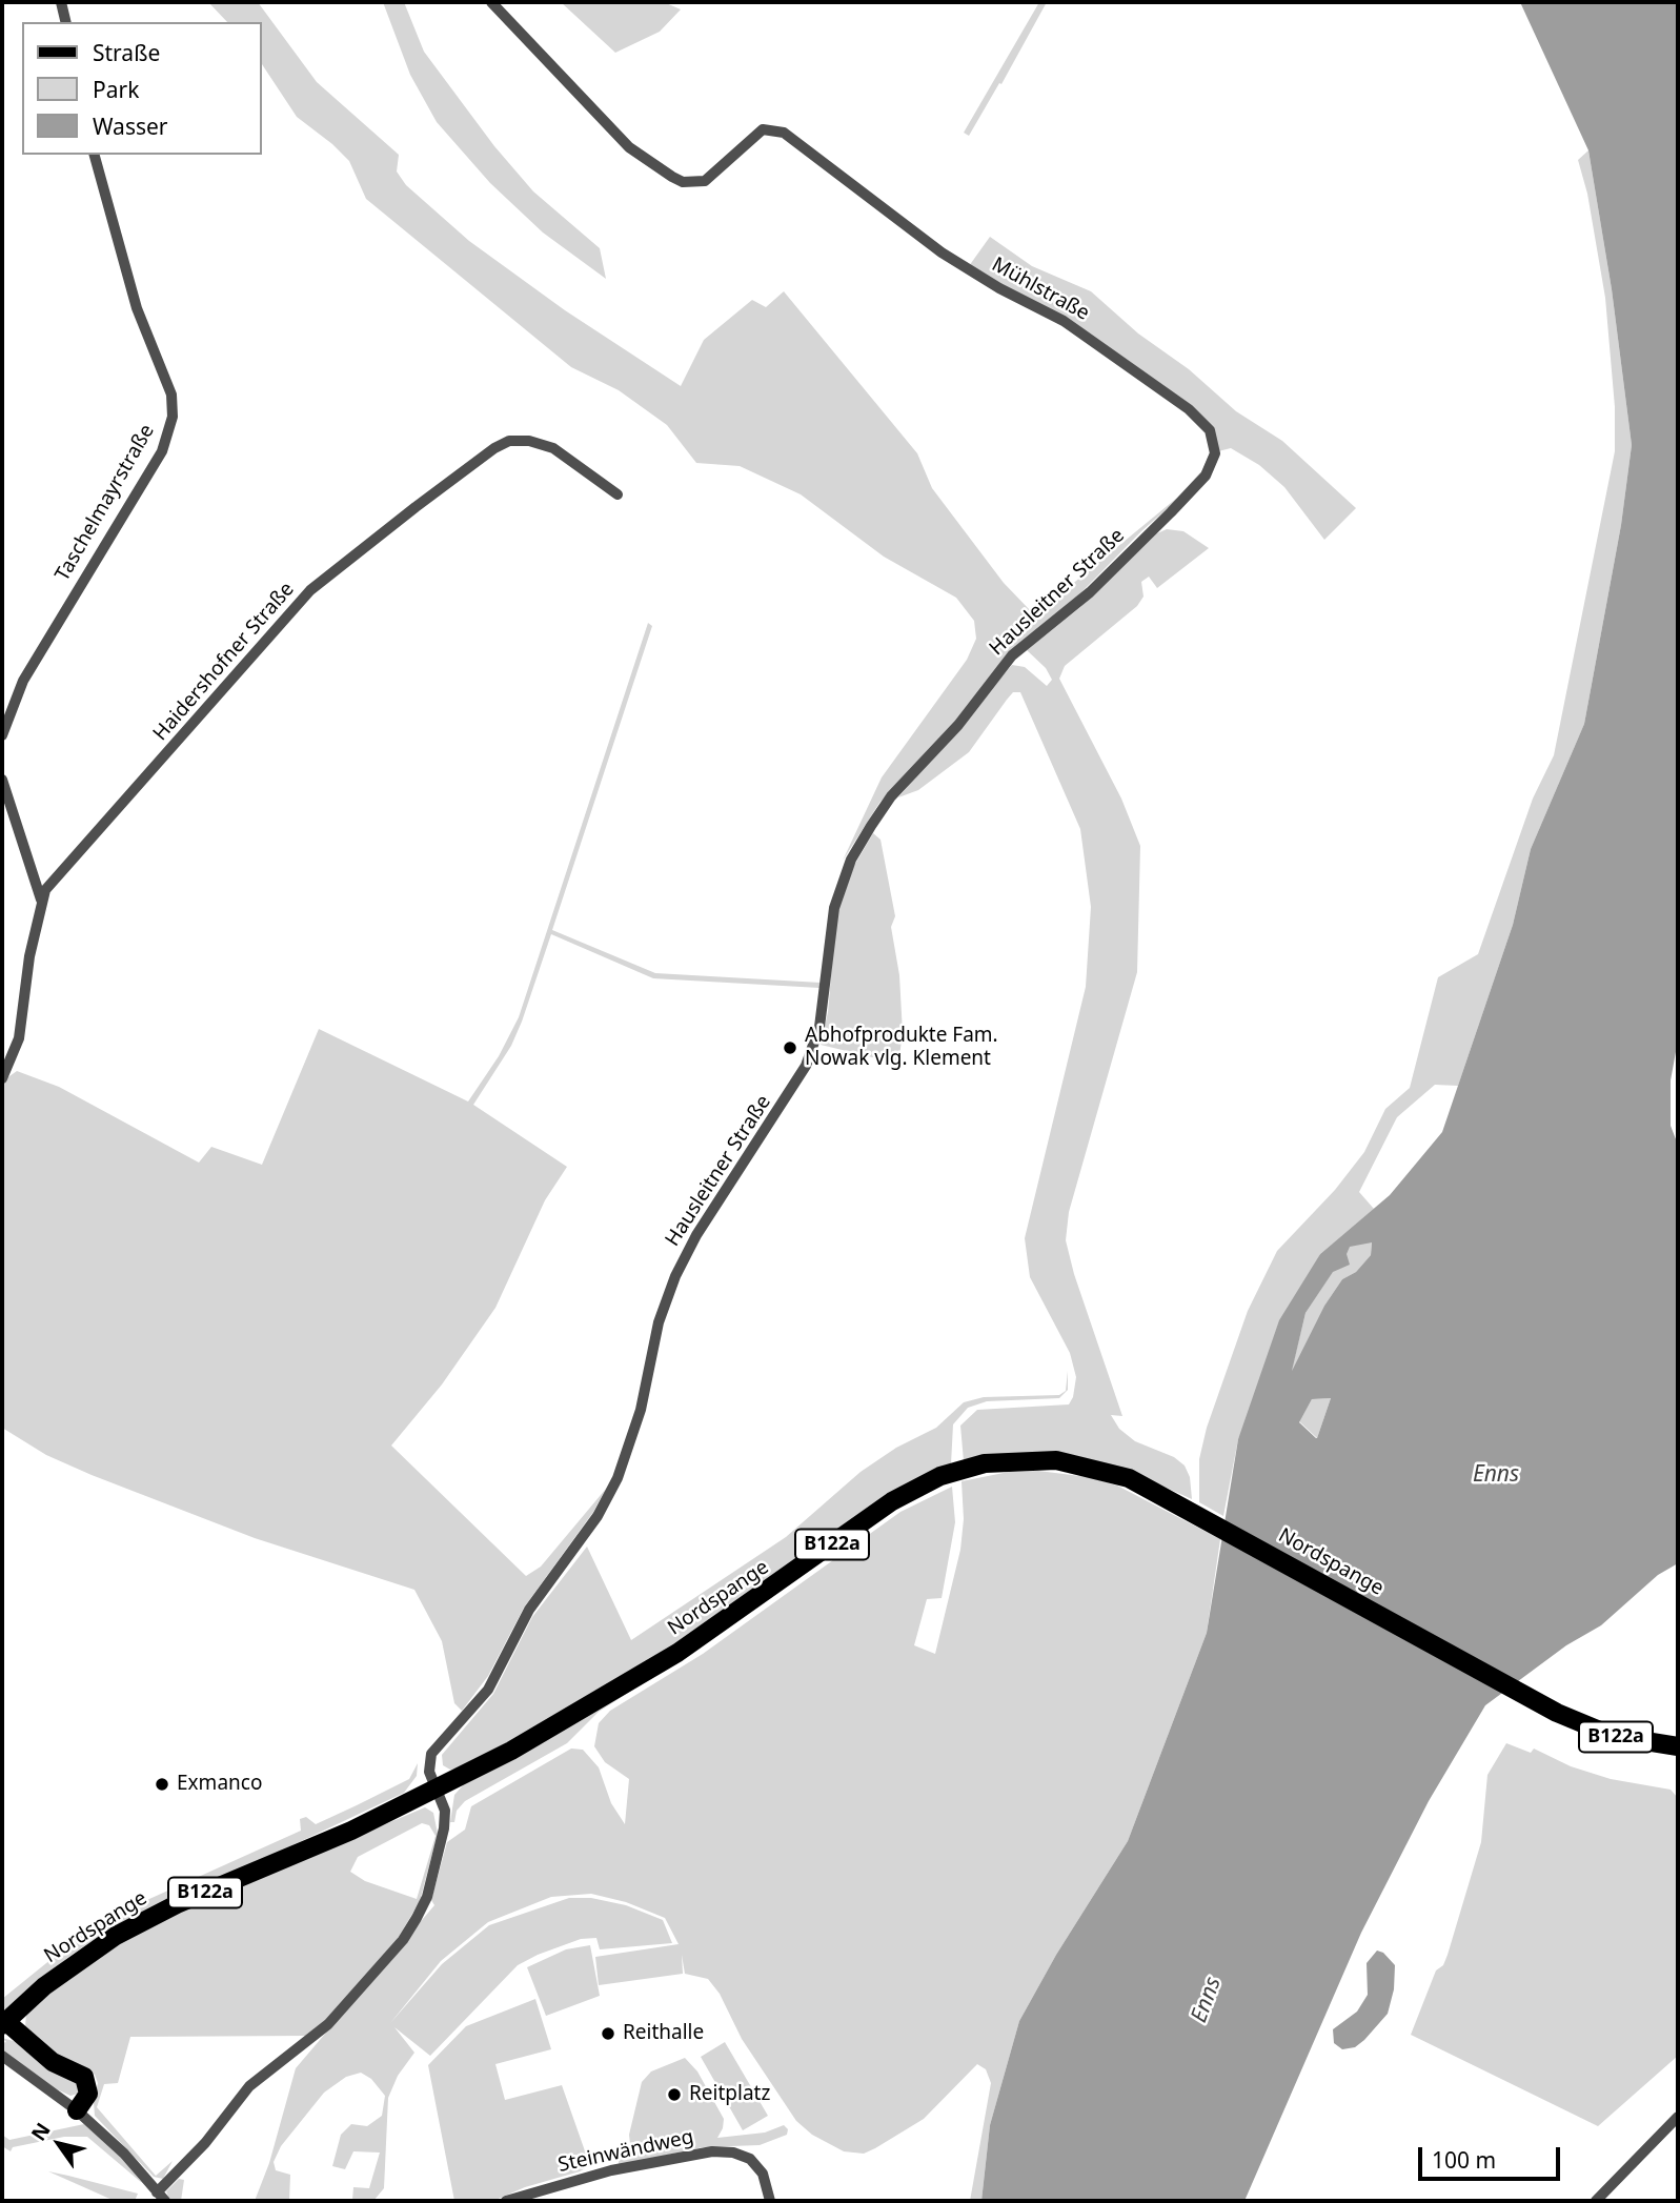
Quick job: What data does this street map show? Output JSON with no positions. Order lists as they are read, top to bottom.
{
  "streets": {
    "main road": ["B122a", "Nordspange"],
    "street": [
      "Mühlstraße",
      "Taschelmayrstraße",
      "Hausleitner Straße",
      "Haidershofner Straße",
      "Steinwändweg"
    ]
  },
  "crossings": [
    ["Mühlstraße", "Hausleitner Straße"],
    ["Hausleitner Straße", "Nordspange"]
  ],
  "water": ["Enns"],
  "places": [
    "Abhofprodukte Fam. Nowak vlg. Klement",
    "Exmanco",
    "Reithalle",
    "Reitplatz"
  ],
  "legend": ["Straße", "Park", "Wasser"],
  "scale_bar": "100 m",
  "north": "top left"
}
